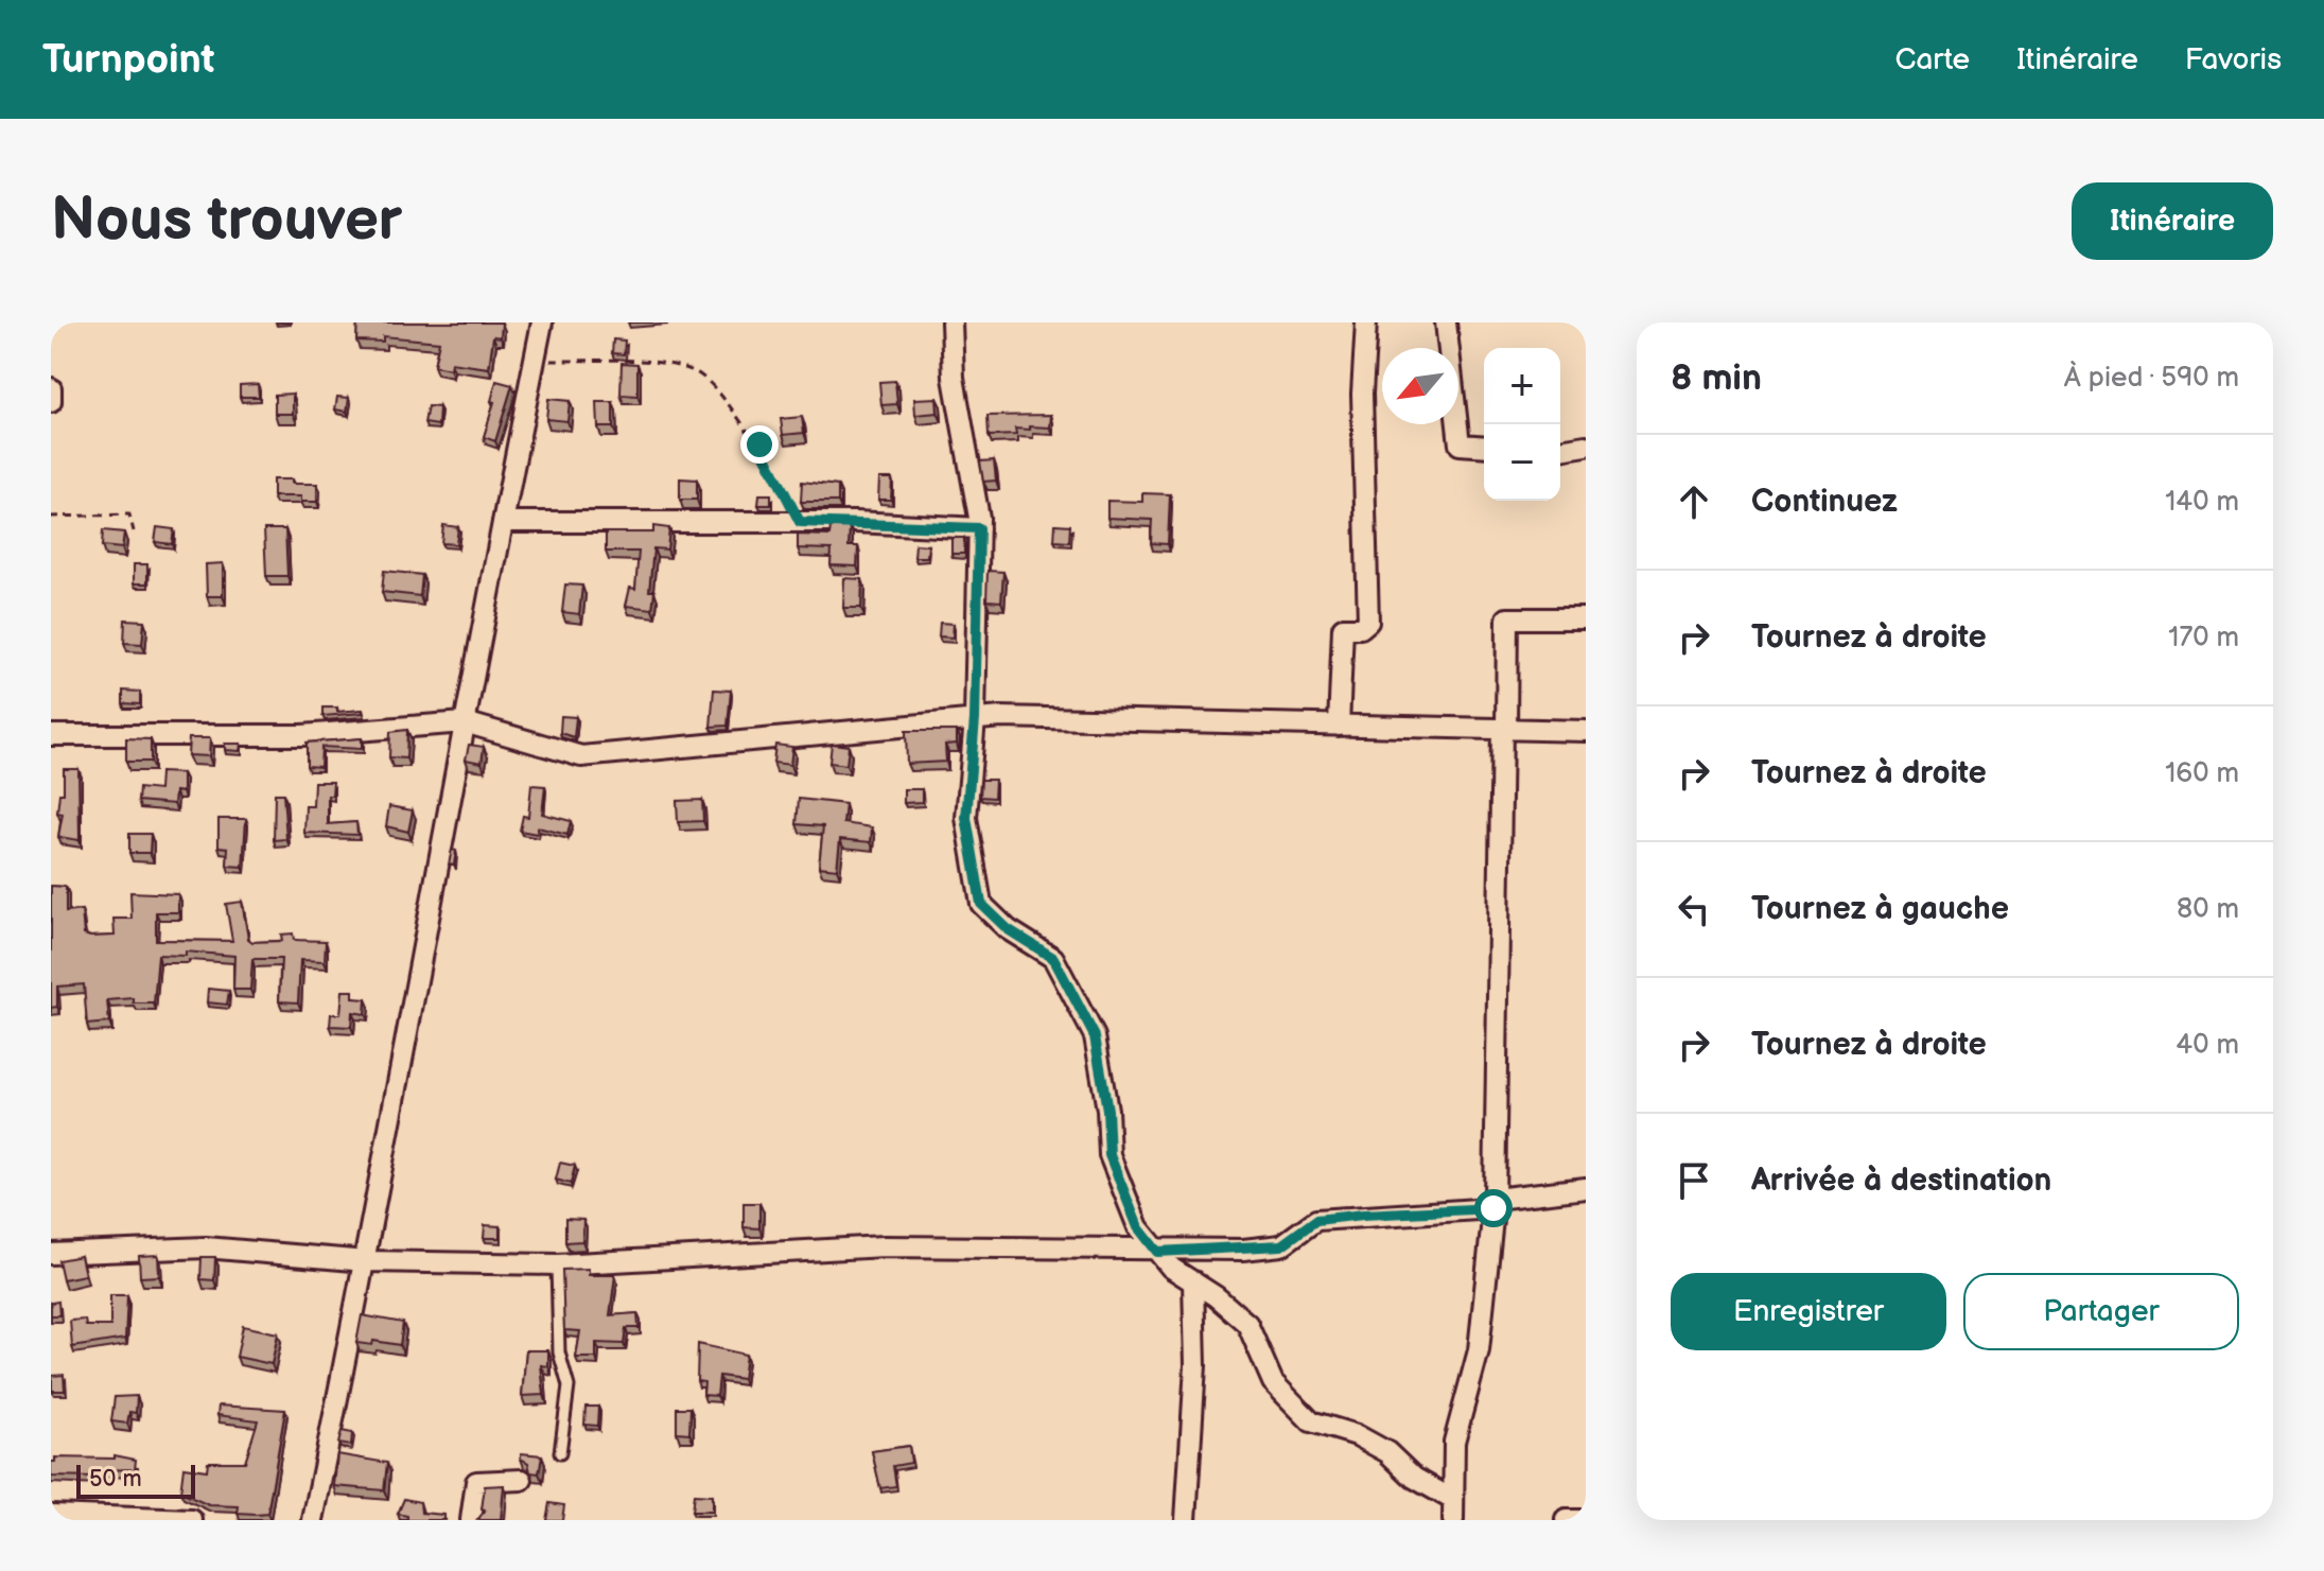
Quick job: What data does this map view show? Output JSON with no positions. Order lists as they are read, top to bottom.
{
  "scale_bar": "50 m",
  "north": "bottom left",
  "page": {
    "header": "Turnpoint",
    "nav": ["Carte", "Itinéraire", "Favoris"],
    "buttons": [
      "Itinéraire",
      ["Enregistrer", "Partager"]
    ],
    "title": "Nous trouver",
    "heading": ["8 min", "À pied · 590 m"],
    "map_buttons": ["+", "−"],
    "list": [
      ["Continuez", "140 m"],
      ["Tournez à droite", "170 m"],
      ["Tournez à droite", "160 m"],
      ["Tournez à gauche", "80 m"],
      ["Tournez à droite", "40 m"],
      "Arrivée à destination"
    ],
    "scale": "50 m"
  }
}
